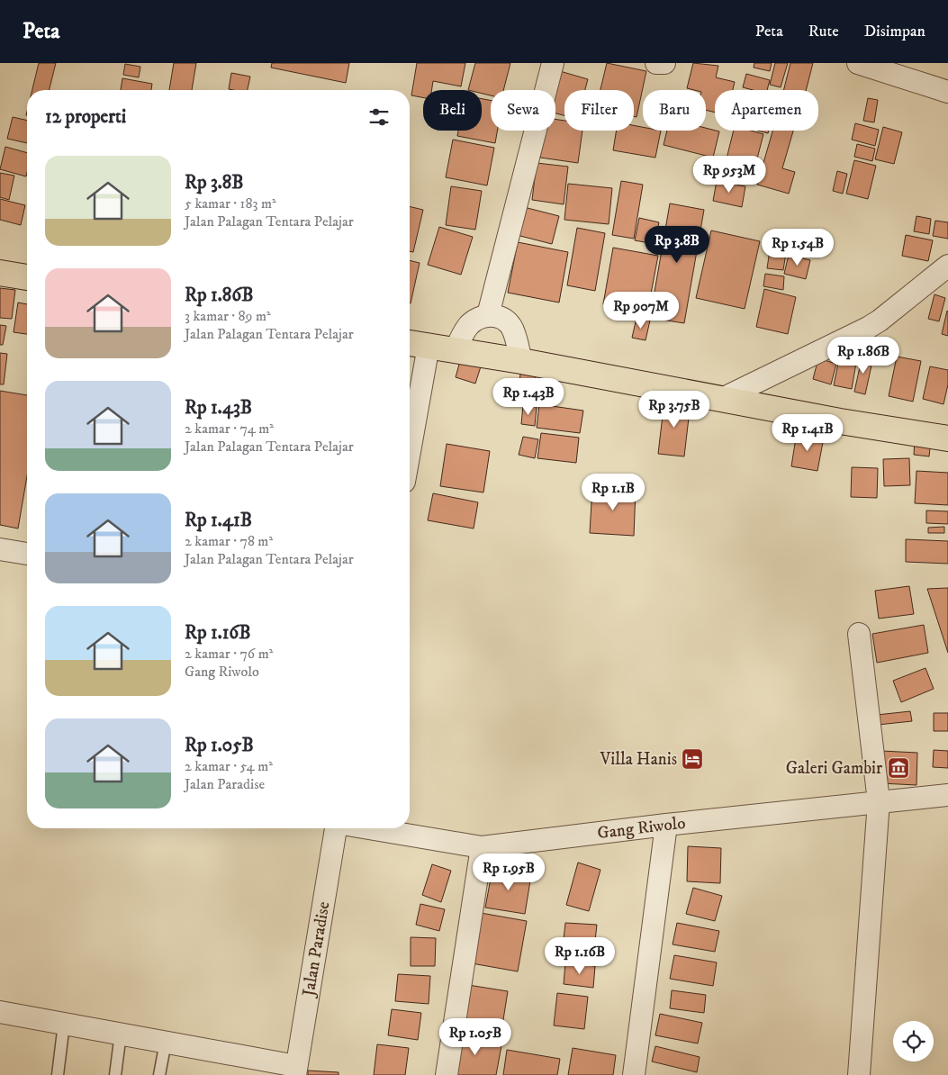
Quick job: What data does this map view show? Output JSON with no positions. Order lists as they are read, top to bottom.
{
  "streets": {
    "street": ["Gang Riwolo", "Jalan Paradise"]
  },
  "places": {
    "hotel": ["Villa Hanis"],
    "museum": ["Galeri Gambir"]
  },
  "page": {
    "header": "Peta",
    "nav": ["Peta", "Rute", "Disimpan"],
    "chip": [
      "Beli",
      "Sewa",
      "Filter",
      "Baru",
      "Apartemen"
    ],
    "heading": "12 properti",
    "list": [
      {
        "name": "Rp 3.8B",
        "note": "5 kamar · 183 m² · Jalan Palagan Tentara Pelajar"
      },
      {
        "name": "Rp 1.86B",
        "note": "3 kamar · 89 m² · Jalan Palagan Tentara Pelajar"
      },
      {
        "name": "Rp 1.43B",
        "note": "2 kamar · 74 m² · Jalan Palagan Tentara Pelajar"
      },
      {
        "name": "Rp 1.41B",
        "note": "2 kamar · 78 m² · Jalan Palagan Tentara Pelajar"
      },
      {
        "name": "Rp 1.16B",
        "note": "2 kamar · 76 m² · Gang Riwolo"
      },
      {
        "name": "Rp 1.05B",
        "note": "2 kamar · 54 m² · Jalan Paradise"
      }
    ],
    "price": [
      "Rp 953M",
      "Rp 3.8B",
      "Rp 1.54B",
      "Rp 907M",
      "Rp 1.86B",
      "Rp 1.43B",
      "Rp 3.75B",
      "Rp 1.41B",
      "Rp 1.1B",
      "Rp 1.95B",
      "Rp 1.16B",
      "Rp 1.05B"
    ]
  }
}
